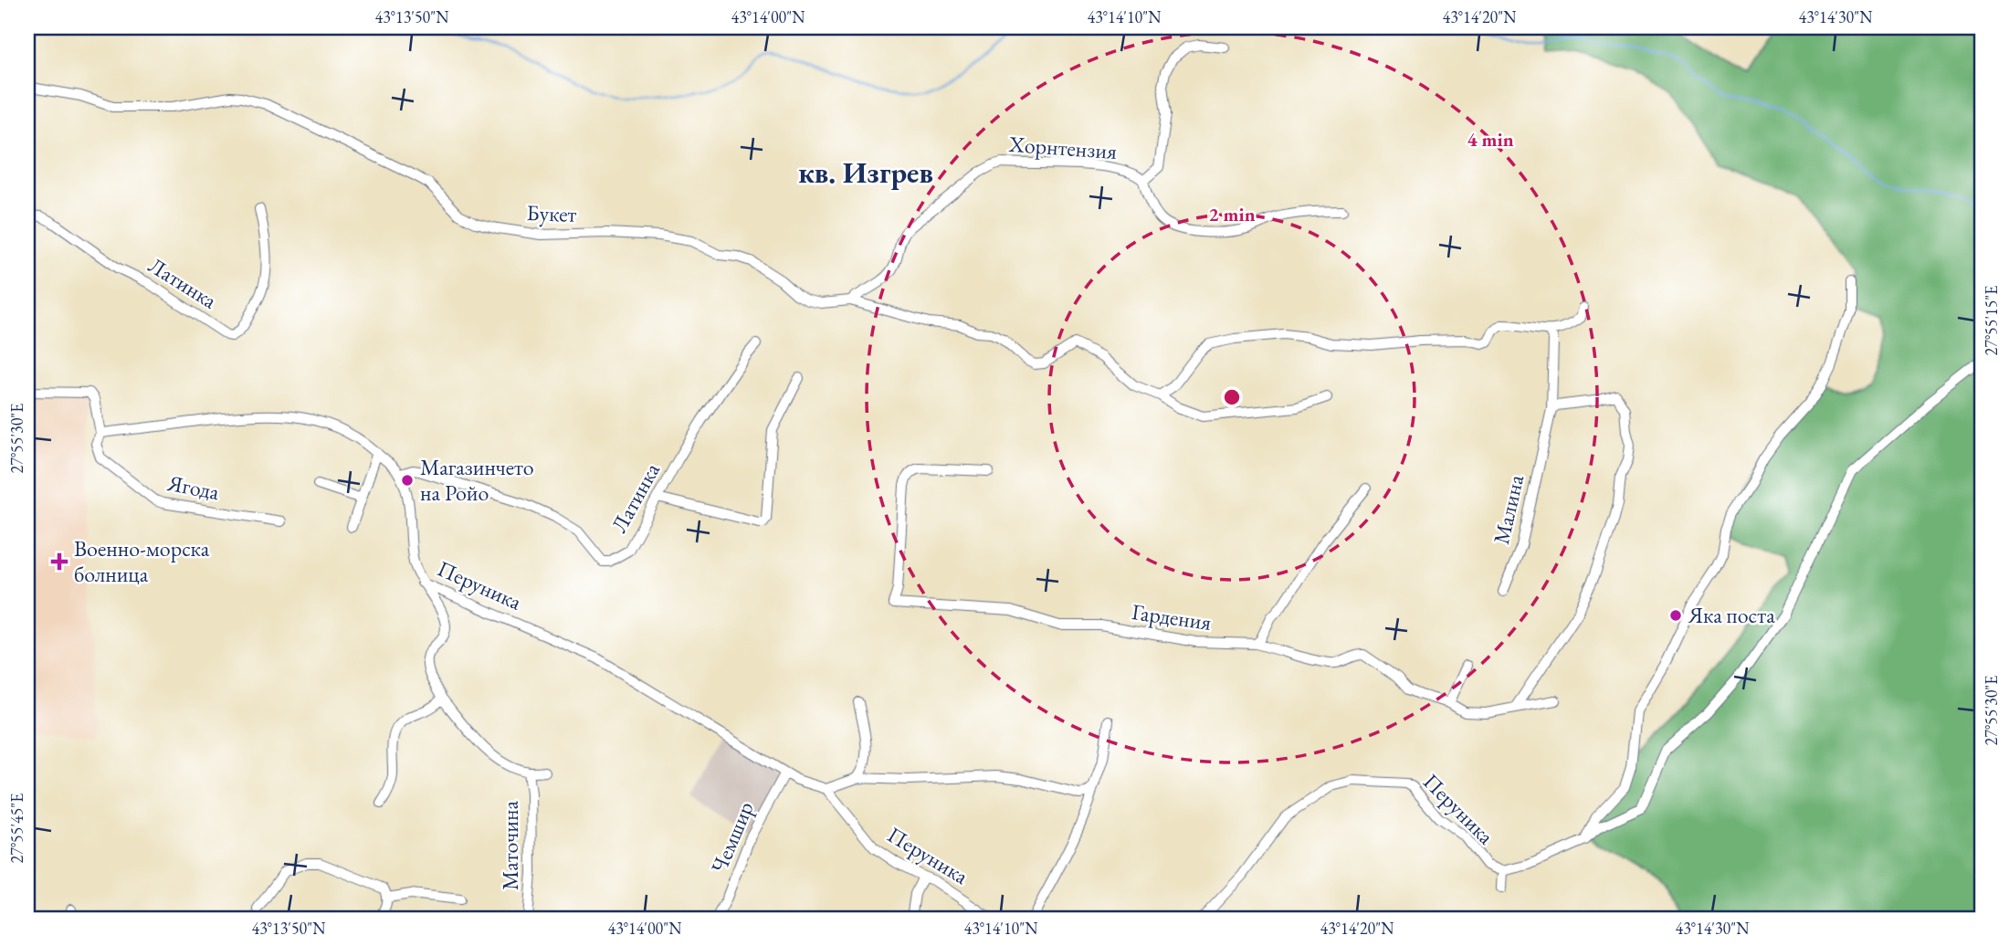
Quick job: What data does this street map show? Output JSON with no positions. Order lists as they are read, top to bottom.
{
  "streets": {
    "street": [
      "Хорнтензия",
      "Букет",
      "Латинка",
      "Ягода",
      "Малина",
      "Перуника",
      "Гардения",
      "Чемшир",
      "Маточина"
    ]
  },
  "crossings": [
    ["Хорнтензия", "Букет"],
    ["Латинка", "Перуника"],
    ["Перуника", "Чемшир"]
  ],
  "districts": ["кв. Изгрев"],
  "places": {
    "other": ["Магазинчето на Ройо", "Яка поста"],
    "health": ["Военно-морска болница"]
  },
  "coordinates": [
    "43°13'50\"N",
    "43°14'00\"N",
    "43°14'10\"N",
    "43°14'20\"N",
    "43°14'30\"N",
    "27°55'15\"E",
    "27°55'30\"E",
    "27°55'45\"E"
  ],
  "rings": ["4 min", "2 min"]
}
